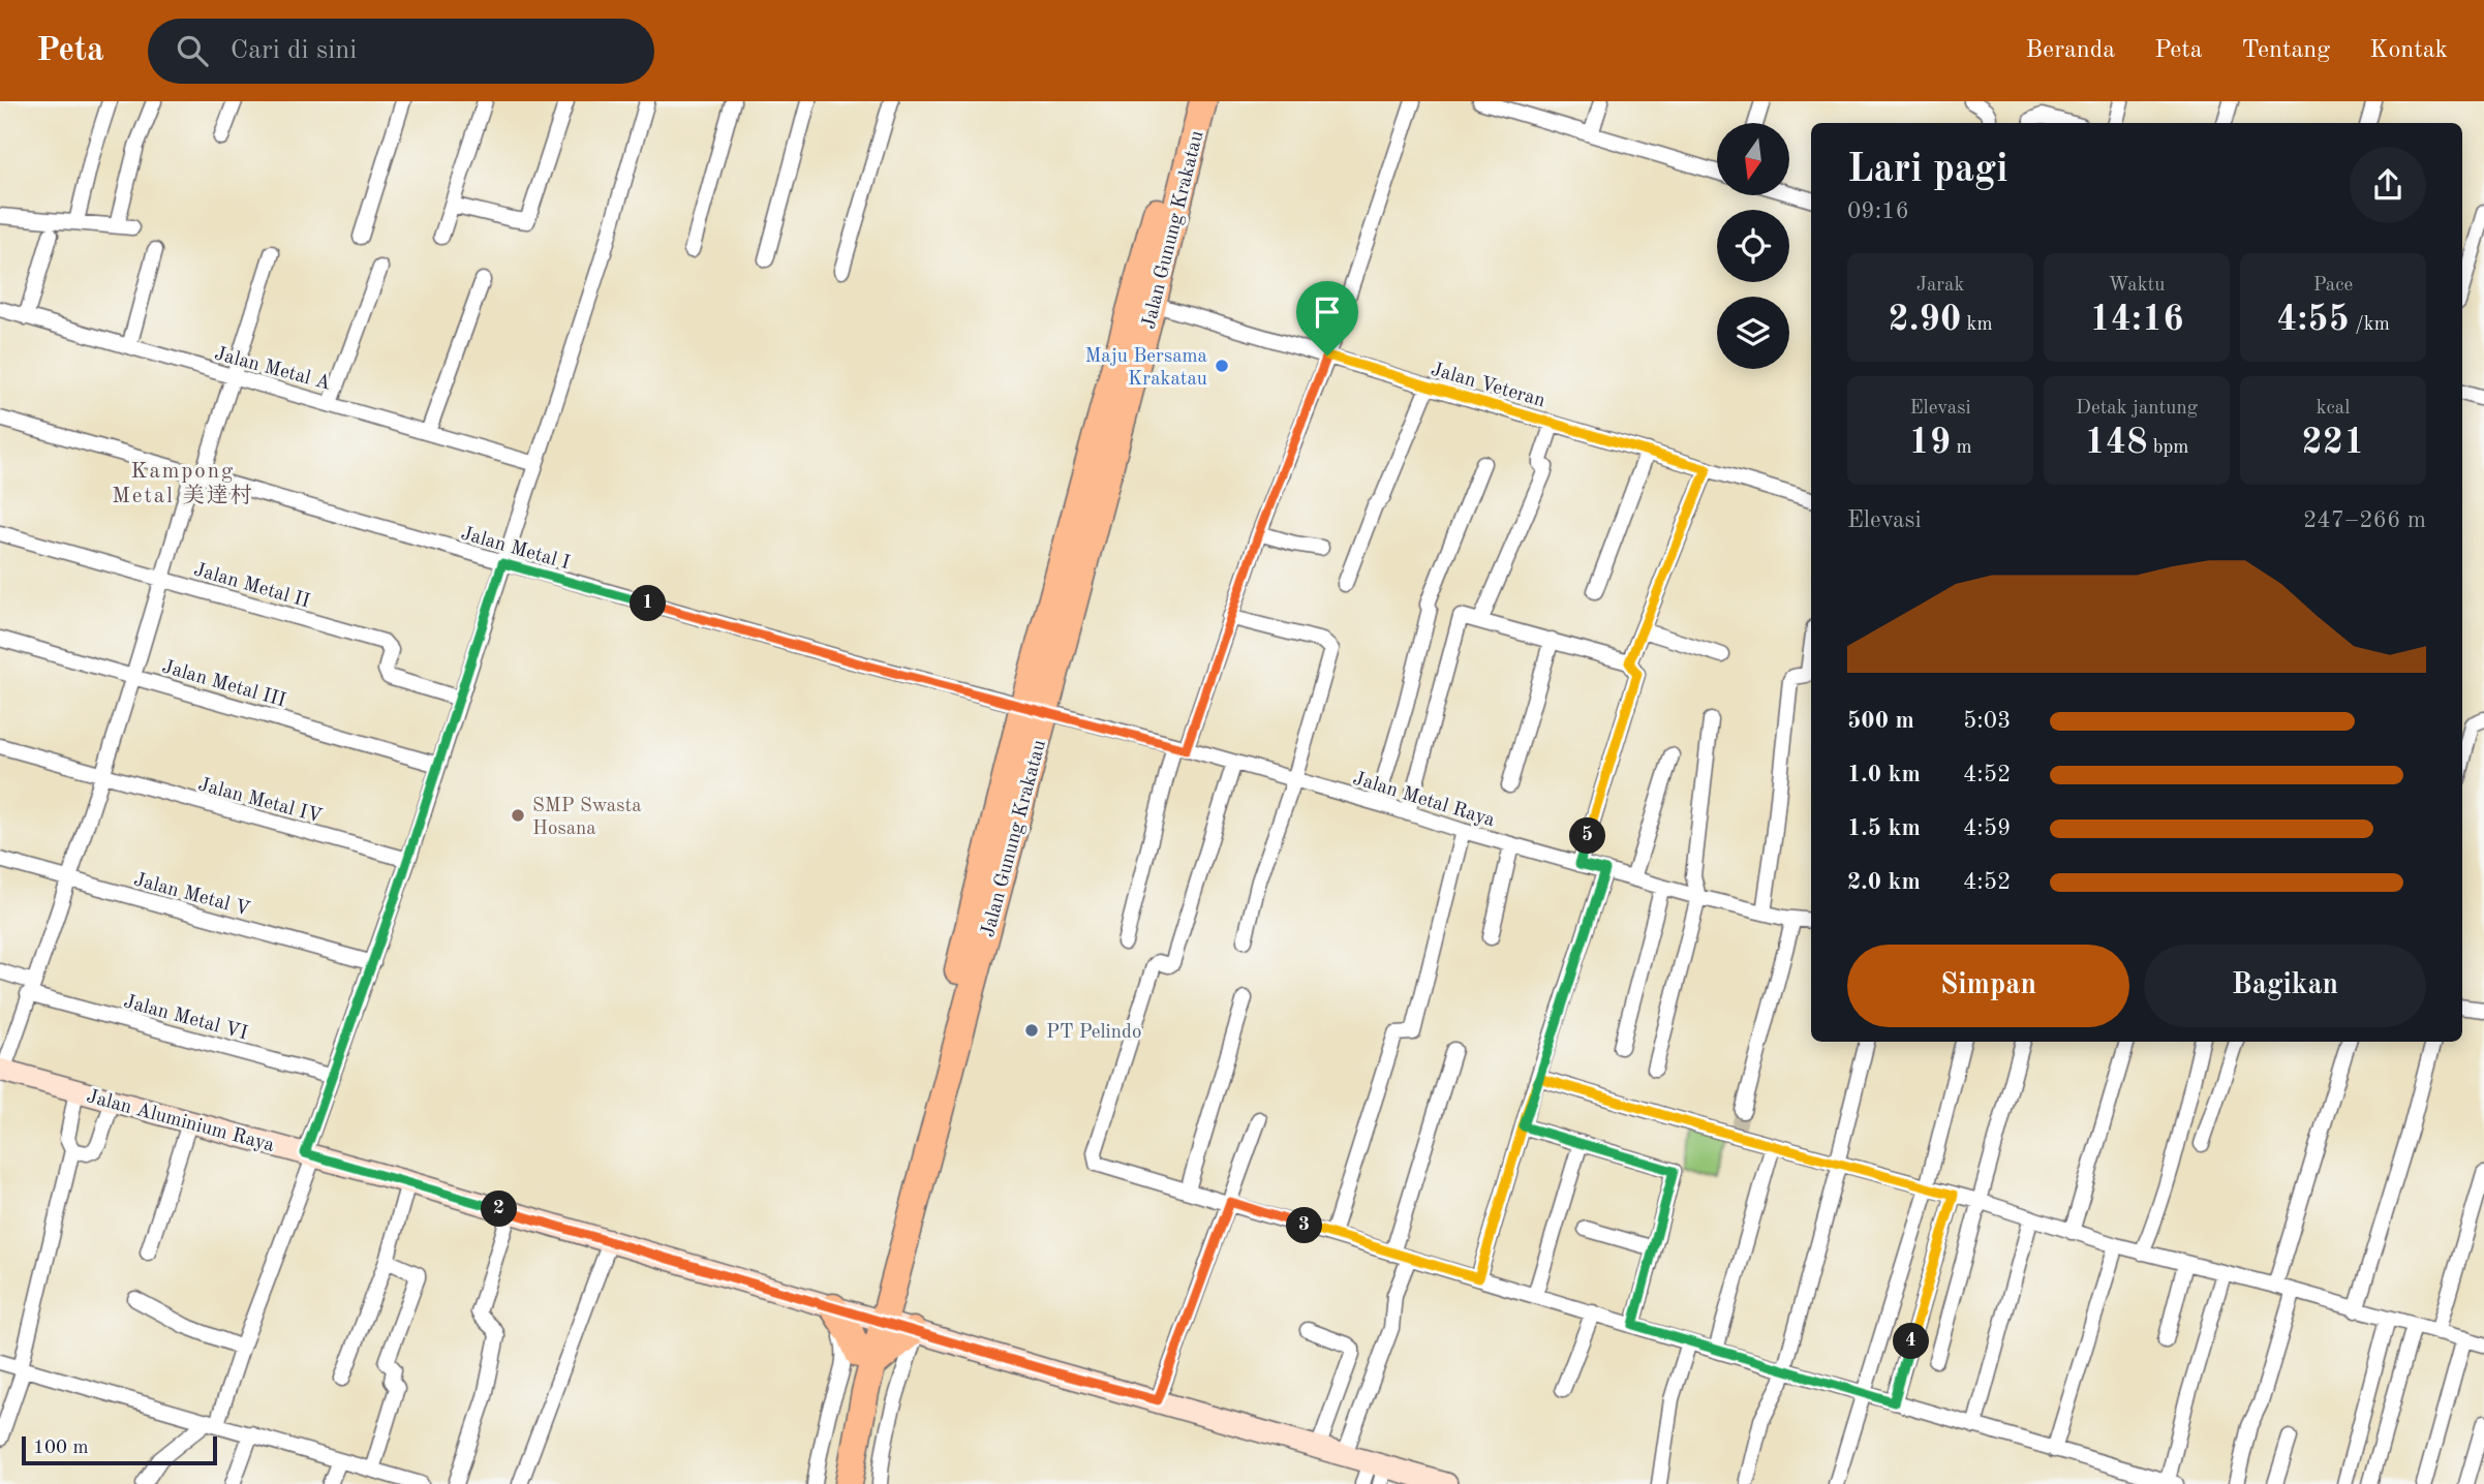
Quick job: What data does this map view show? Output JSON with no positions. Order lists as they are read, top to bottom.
{
  "streets": {
    "highway": ["Jalan Gunung Krakatau"],
    "street": [
      "Jalan Metal A",
      "Jalan Veteran",
      "Jalan Metal I",
      "Jalan Metal II",
      "Jalan Metal III",
      "Jalan Metal Raya",
      "Jalan Metal IV",
      "Jalan Metal V",
      "Jalan Metal VI",
      "Jalan Aluminium Raya"
    ]
  },
  "crossings": [
    ["Jalan Gunung Krakatau", "Jalan Veteran"],
    ["Jalan Gunung Krakatau", "Jalan Metal I"],
    ["Jalan Gunung Krakatau", "Jalan Metal Raya"],
    ["Jalan Gunung Krakatau", "Jalan Aluminium Raya"],
    ["Jalan Metal I", "Jalan Metal Raya"]
  ],
  "districts": ["Kampong Metal 美達村"],
  "places": ["Maju Bersama Krakatau", "SMP Swasta Hosana", "PT Pelindo"],
  "scale_bar": "100 m",
  "north": "bottom",
  "page": {
    "header": "Peta",
    "search": "Cari di sini",
    "nav": [
      "Beranda",
      "Peta",
      "Tentang",
      "Kontak"
    ],
    "heading": ["Lari pagi", "09:16"],
    "stats": [
      ["Jarak", "2.90 km"],
      ["Waktu", "14:16"],
      ["Pace", "4:55 /km"],
      ["Elevasi", "19 m"],
      ["Detak jantung", "148 bpm"],
      ["kcal", "221"]
    ],
    "chart": ["Elevasi", "247–266 m"],
    "pins": [
      "1",
      "5",
      "2",
      "3",
      "4"
    ],
    "list": [
      {
        "name": "500 m",
        "note": "5:03"
      },
      {
        "name": "1.0 km",
        "note": "4:52"
      },
      {
        "name": "1.5 km",
        "note": "4:59"
      },
      {
        "name": "2.0 km",
        "note": "4:52"
      }
    ],
    "buttons": ["Simpan", "Bagikan"],
    "scale": "100 m"
  }
}
